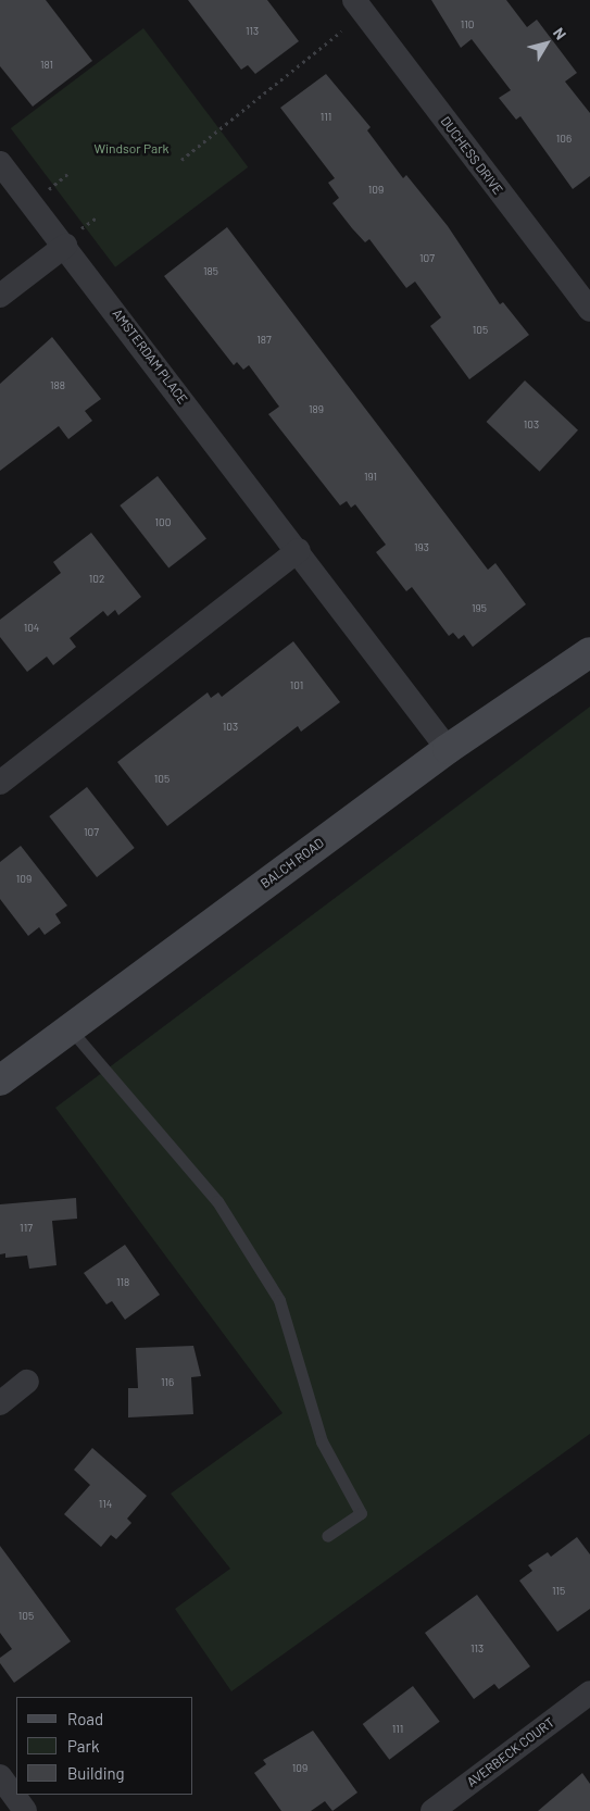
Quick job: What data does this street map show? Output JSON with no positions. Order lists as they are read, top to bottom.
{
  "streets": {
    "street": [
      "DUCHESS DRIVE",
      "AMSTERDAM PLACE",
      "BALCH ROAD",
      "AVERBECK COURT"
    ]
  },
  "crossings": [
    ["AMSTERDAM PLACE", "BALCH ROAD"]
  ],
  "parks": ["Windsor Park"],
  "house_numbers": [
    "110",
    "113",
    "181",
    "111",
    "106",
    "109",
    "107",
    "185",
    "105",
    "187",
    "188",
    "189",
    "103",
    "191",
    "100",
    "193",
    "102",
    "195",
    "104",
    "101",
    "103",
    "105",
    "107",
    "109",
    "117",
    "118",
    "116",
    "114",
    "115",
    "105",
    "113",
    "111",
    "109"
  ],
  "legend": ["Road", "Park", "Building"],
  "north": "top right"
}
